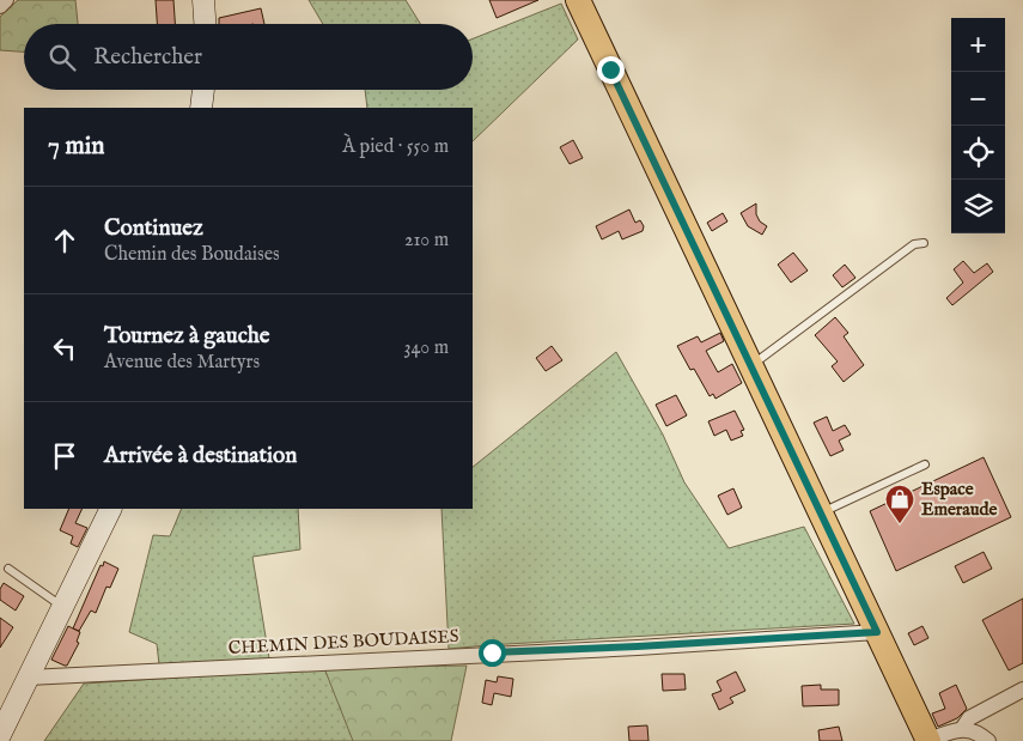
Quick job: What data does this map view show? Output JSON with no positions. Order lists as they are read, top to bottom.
{
  "streets": {
    "street": ["CHEMIN DES BOUDAISES"]
  },
  "places": {
    "shop": ["Espace Emeraude"]
  },
  "page": {
    "map_buttons": ["+", "−"],
    "search": "Rechercher",
    "heading": ["7 min", "À pied · 550 m"],
    "list": [
      ["Continuez", "Chemin des Boudaises", "210 m"],
      ["Tournez à gauche", "Avenue des Martyrs", "340 m"],
      "Arrivée à destination"
    ]
  }
}
